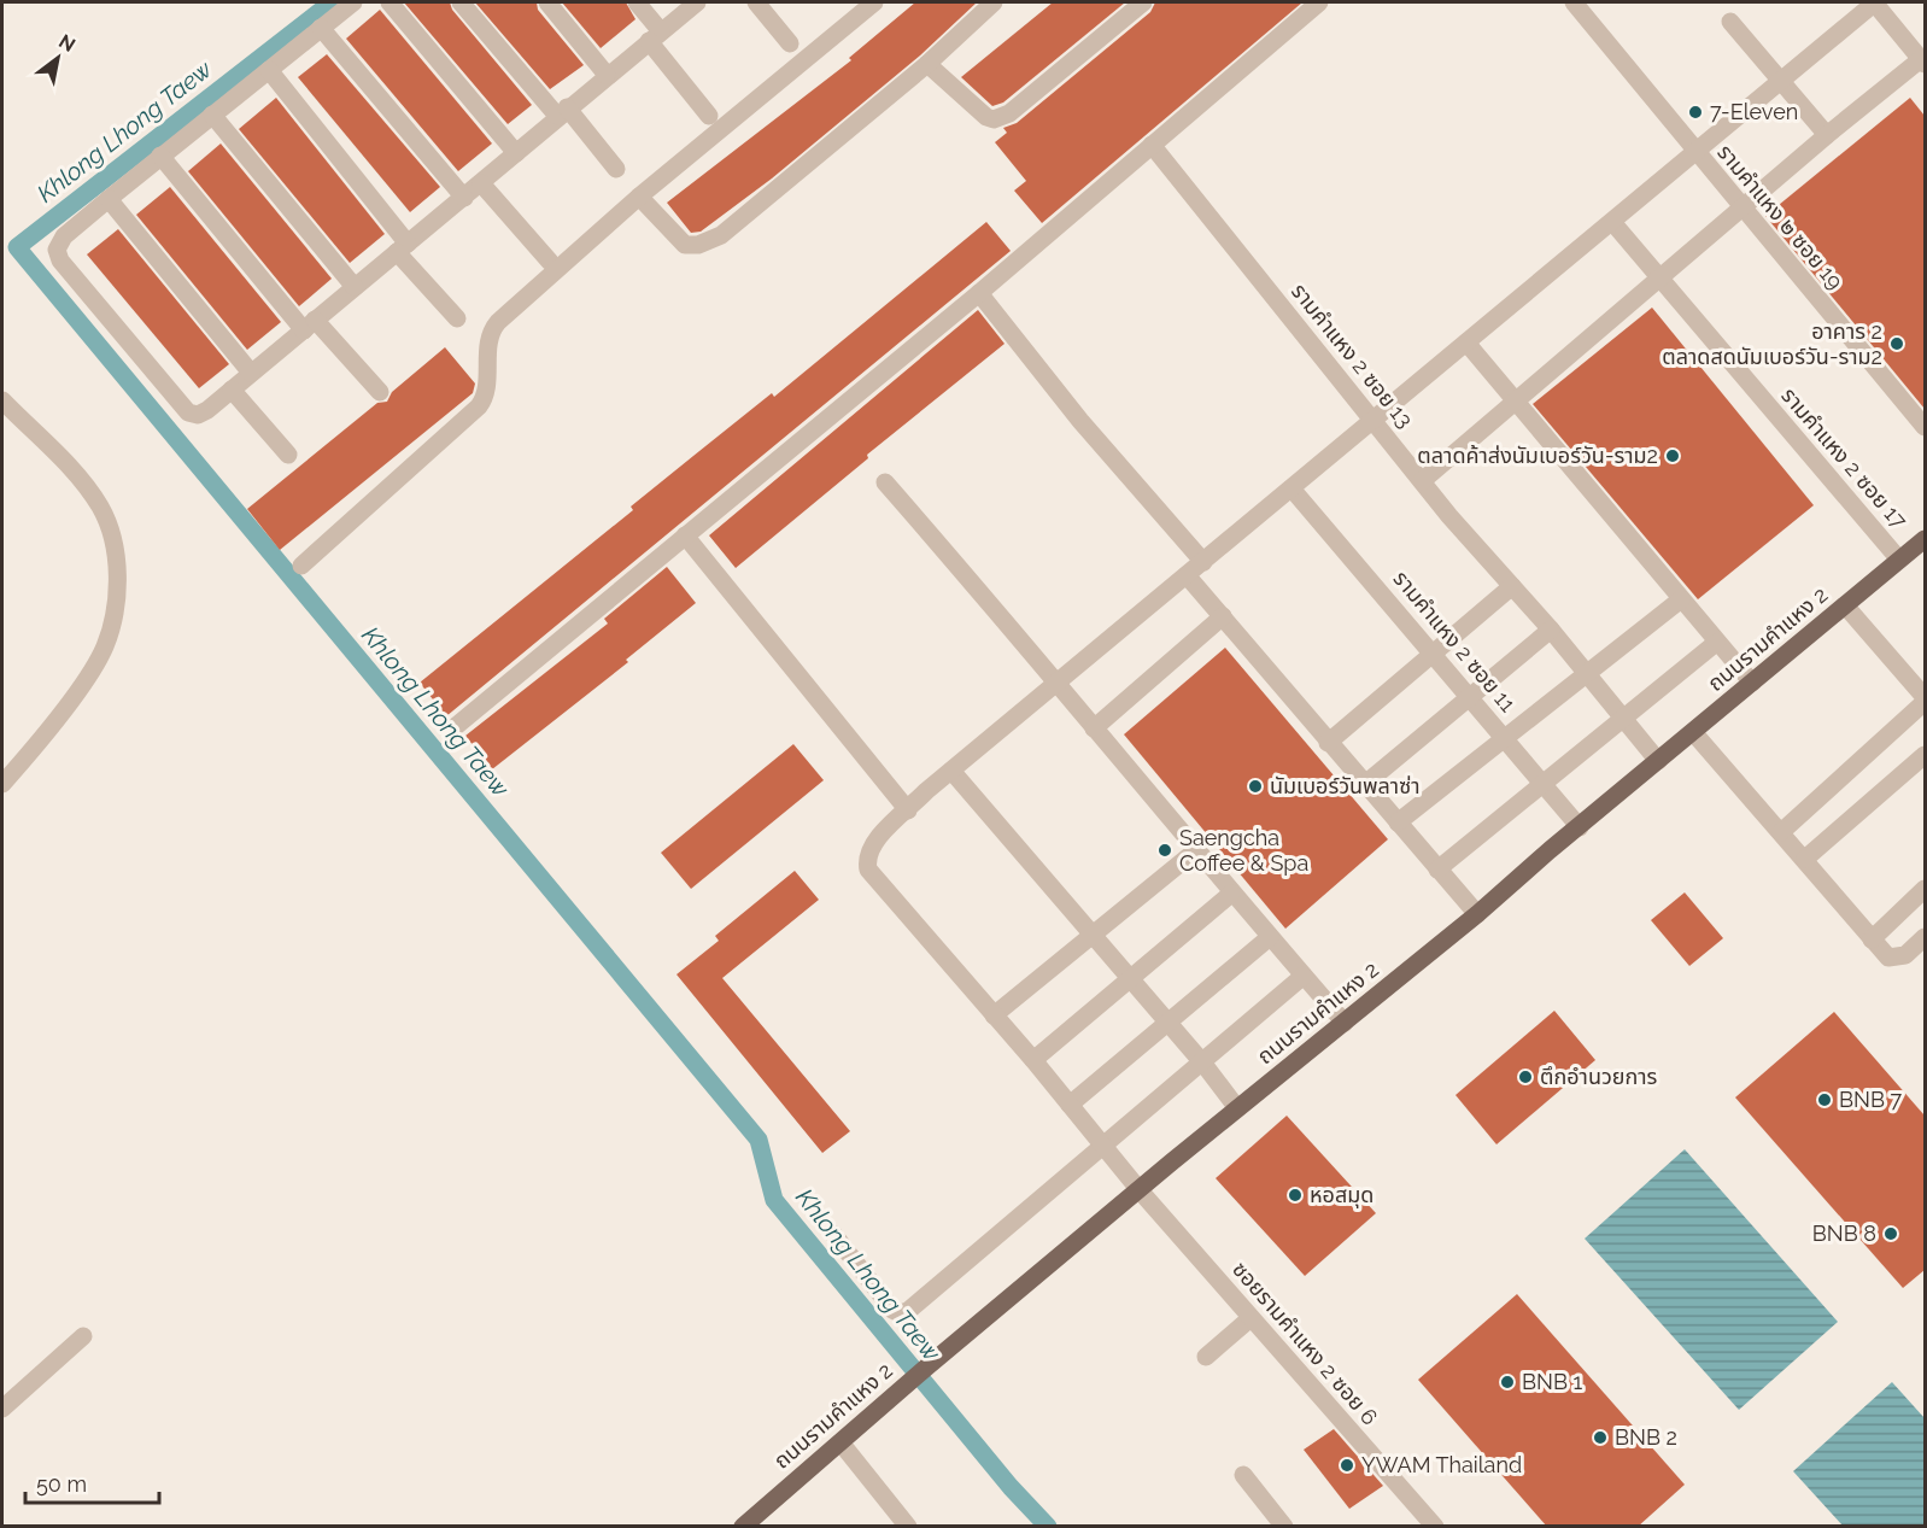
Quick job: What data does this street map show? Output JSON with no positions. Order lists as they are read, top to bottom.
{
  "streets": {
    "main road": ["ถนนรามคำแหง 2"],
    "street": [
      "รามคำแหง ๒ ซอย 19",
      "รามคำแหง 2 ซอย 13",
      "รามคำแหง 2 ซอย 17",
      "รามคำแหง 2 ซอย 11",
      "ซอยรามคำแหง 2 ซอย 6"
    ]
  },
  "crossings": [
    ["รามคำแหง ๒ ซอย 19", "ซอยรามคำแหง 2 ซอย 6"],
    ["รามคำแหง 2 ซอย 13", "ถนนรามคำแหง 2"],
    ["รามคำแหง 2 ซอย 13", "ซอยรามคำแหง 2 ซอย 6"],
    ["รามคำแหง 2 ซอย 17", "ถนนรามคำแหง 2"],
    ["รามคำแหง 2 ซอย 17", "ซอยรามคำแหง 2 ซอย 6"],
    ["ถนนรามคำแหง 2", "รามคำแหง 2 ซอย 11"],
    ["ถนนรามคำแหง 2", "ซอยรามคำแหง 2 ซอย 6"],
    ["รามคำแหง 2 ซอย 11", "ซอยรามคำแหง 2 ซอย 6"]
  ],
  "water": ["Khlong Lhong Taew"],
  "places": [
    "7-Eleven",
    "อาคาร 2 ตลาดสดนัมเบอร์วัน-ราม2",
    "ตลาดค้าส่งนัมเบอร์วัน-ราม2",
    "นัมเบอร์วันพลาซ่า",
    "Saengcha Coffee & Spa",
    "ตึกอำนวยการ",
    "BNB 7",
    "หอสมุด",
    "BNB 8",
    "BNB 1",
    "BNB 2",
    "YWAM Thailand"
  ],
  "scale_bar": "50 m",
  "north": "top right"
}
